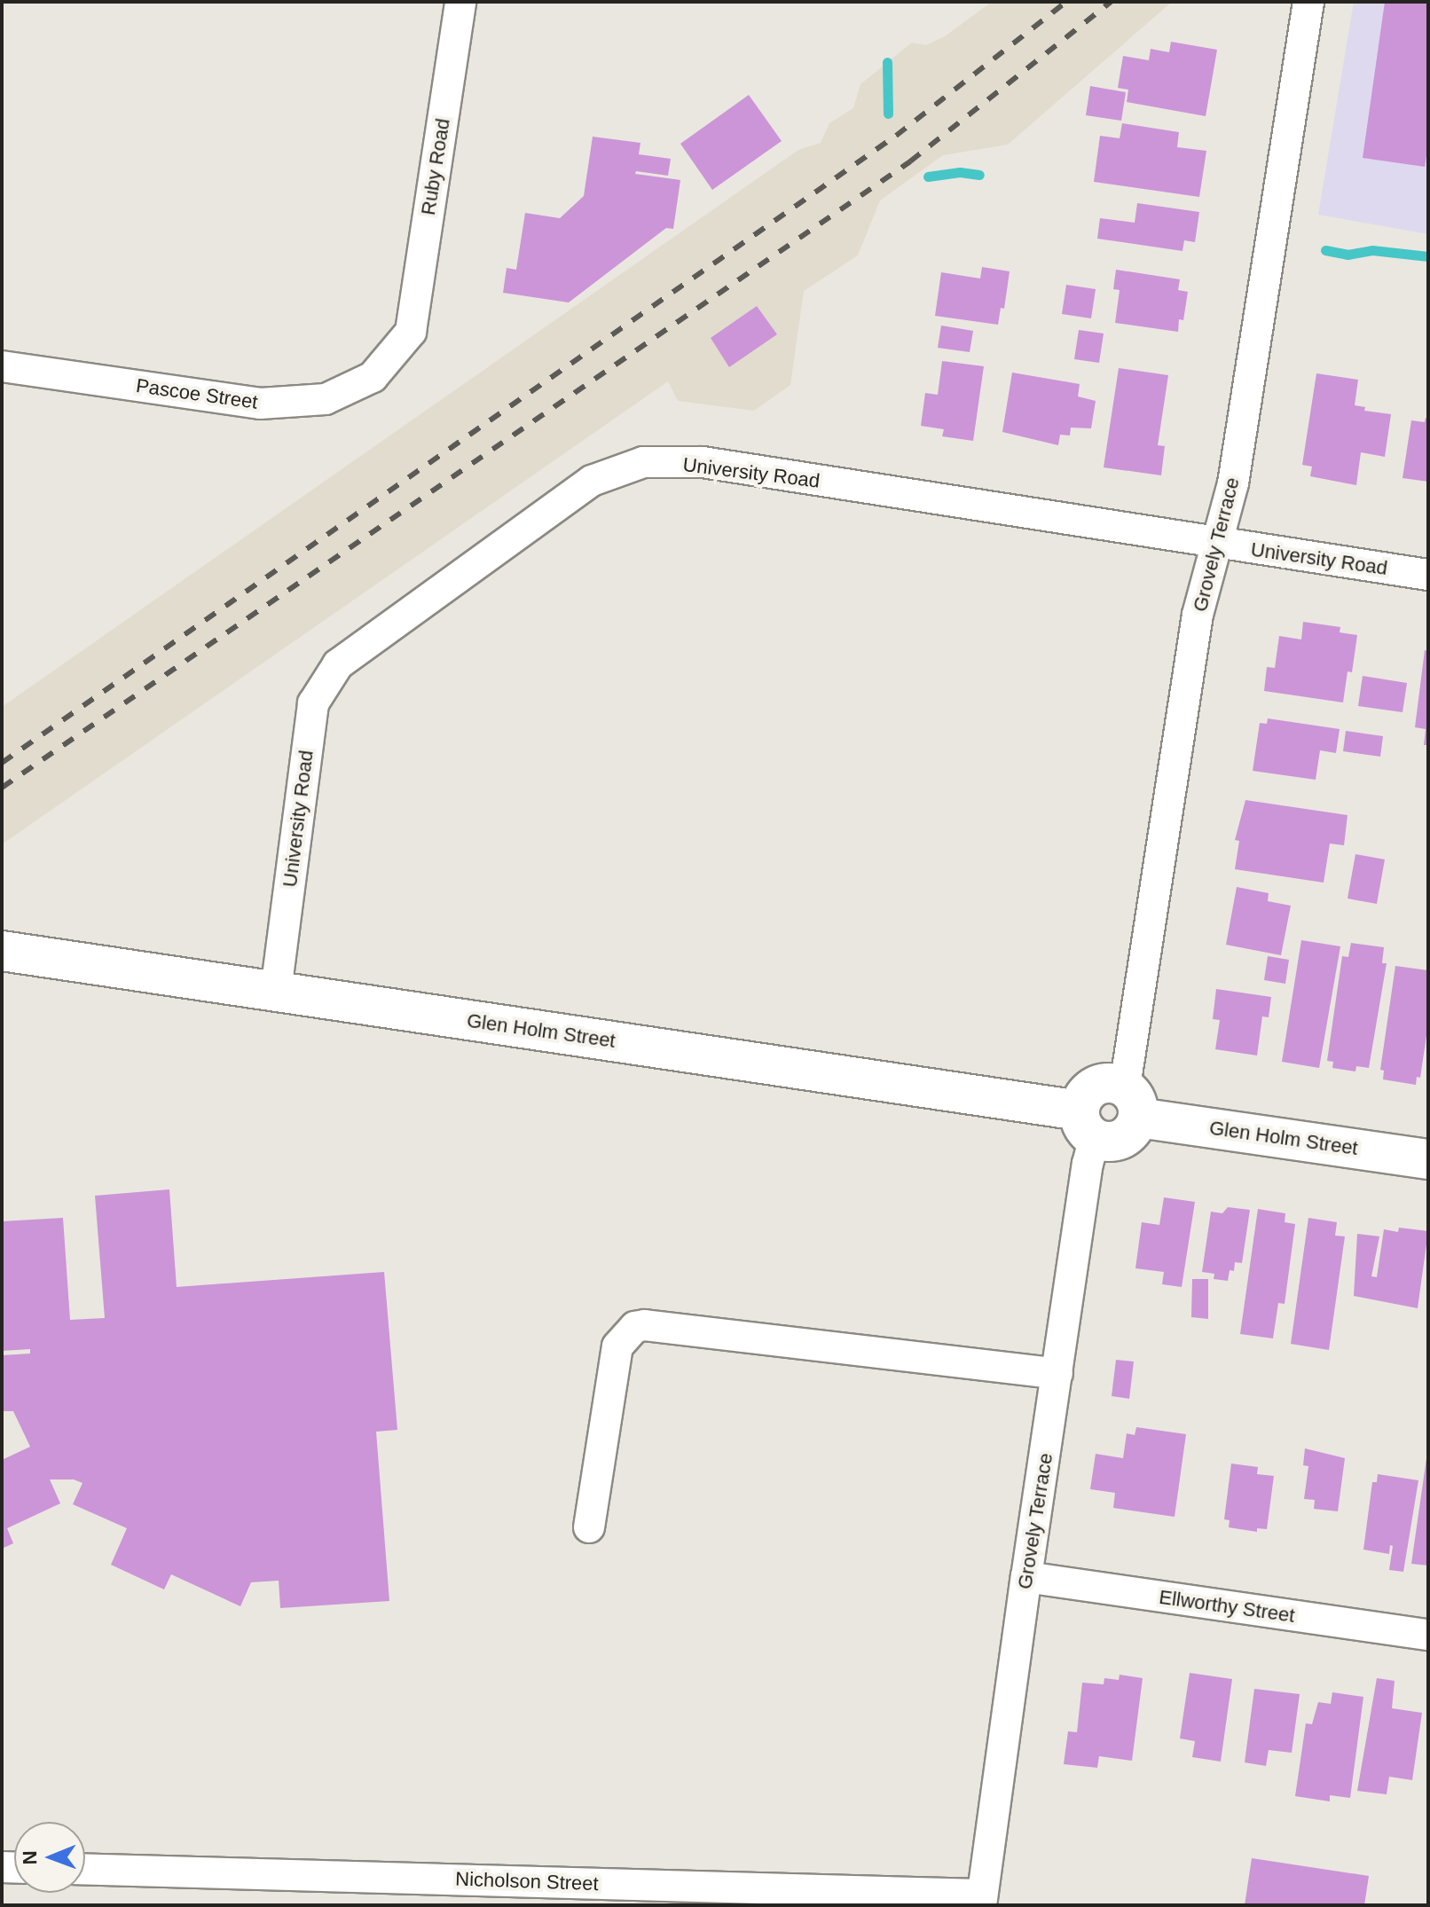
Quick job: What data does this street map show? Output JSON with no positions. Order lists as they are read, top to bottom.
{
  "streets": {
    "street": [
      "Ruby Road",
      "Pascoe Street",
      "University Road",
      "Grovely Terrace",
      "Glen Holm Street",
      "Ellworthy Street",
      "Nicholson Street"
    ]
  },
  "crossings": [
    ["Ruby Road", "Pascoe Street"],
    ["University Road", "Grovely Terrace"],
    ["University Road", "Glen Holm Street"],
    ["Grovely Terrace", "Glen Holm Street"],
    ["Grovely Terrace", "Ellworthy Street"],
    ["Grovely Terrace", "Nicholson Street"]
  ],
  "north": "left"
}
